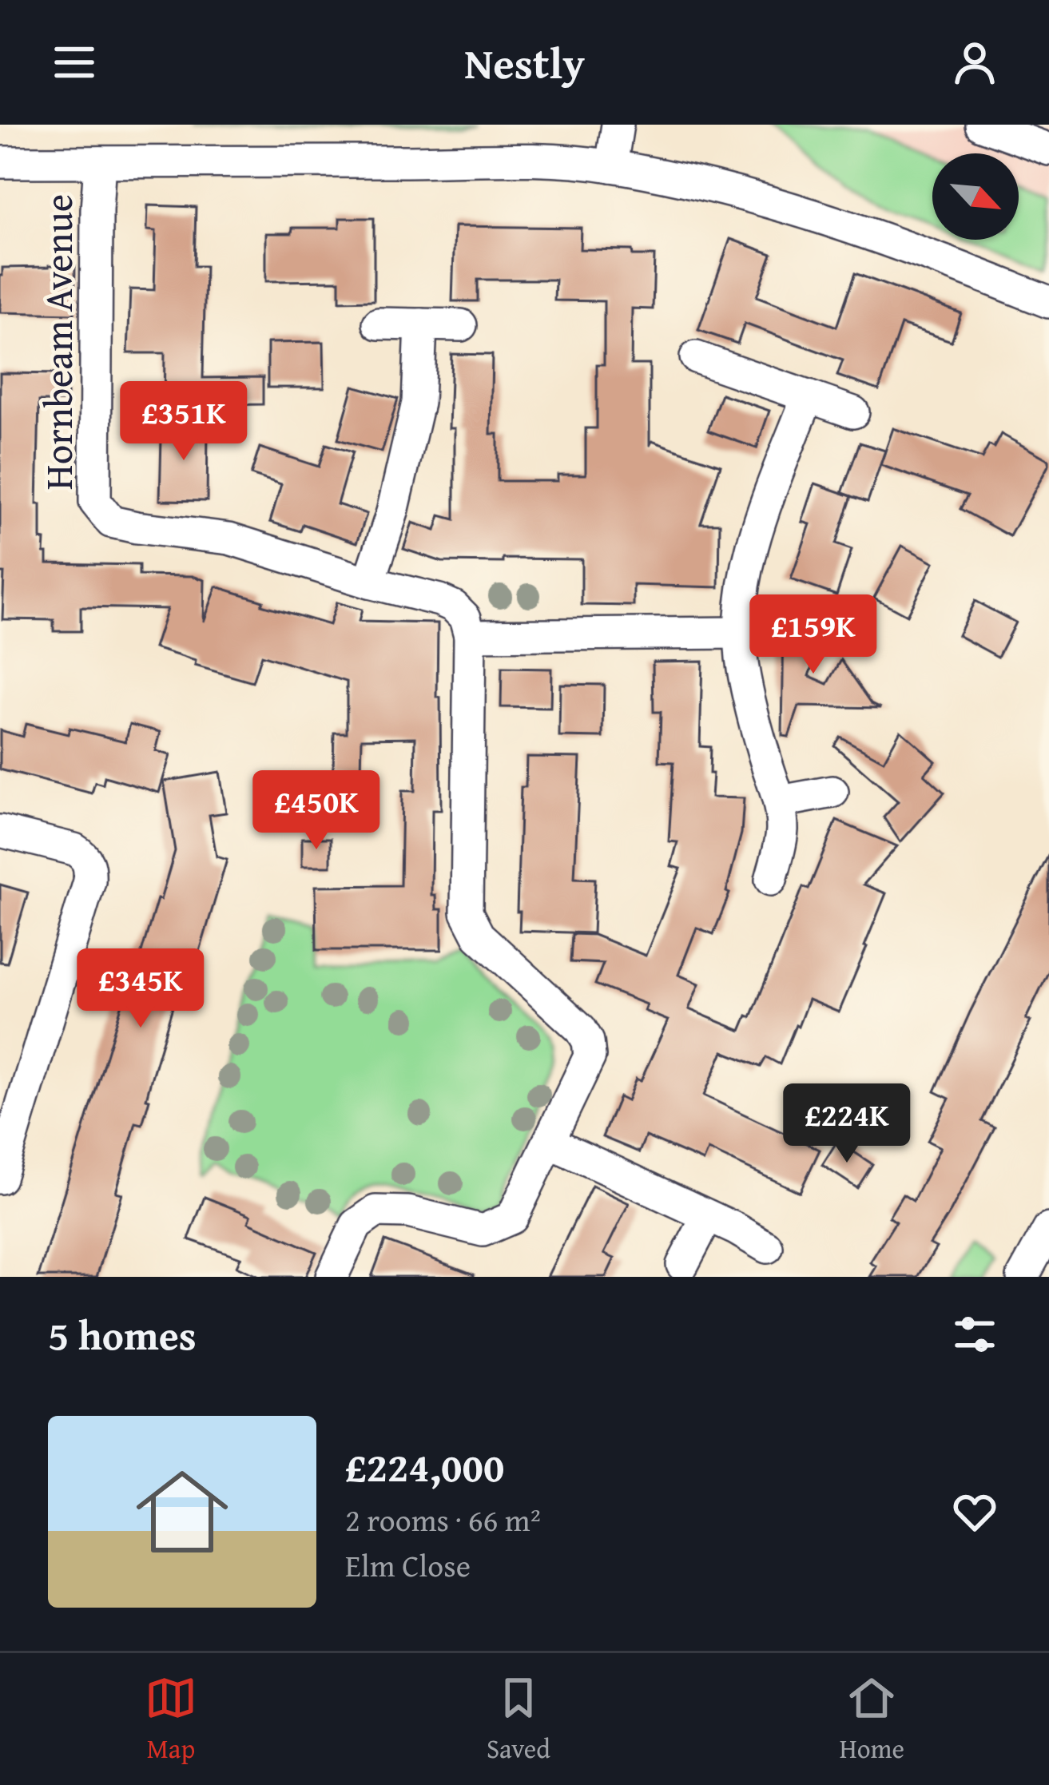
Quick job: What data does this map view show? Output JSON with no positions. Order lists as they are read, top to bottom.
{
  "streets": {
    "street": ["Hornbeam Avenue"]
  },
  "north": "bottom right",
  "page": {
    "header": "Nestly",
    "price": [
      "£351K",
      "£159K",
      "£450K",
      "£345K",
      "£224K"
    ],
    "heading": "5 homes",
    "list": [
      {
        "name": "£224,000",
        "note": "2 rooms · 66 m² · Elm Close"
      }
    ],
    "tabs": ["Map", "Saved", "Home"]
  }
}
